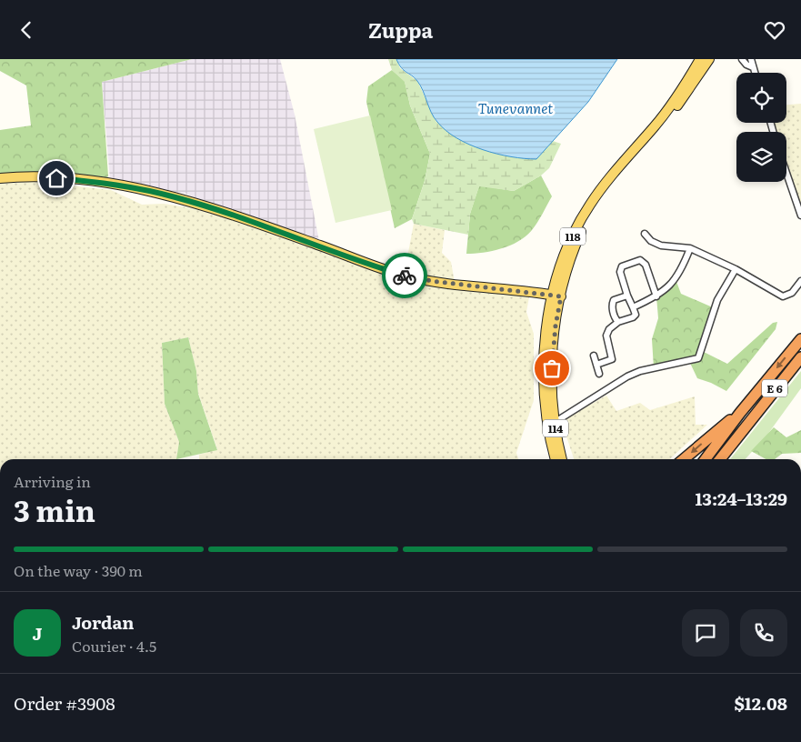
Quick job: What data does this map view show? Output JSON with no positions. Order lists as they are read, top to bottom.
{
  "streets": {
    "highway": ["E 6"],
    "main road": ["118", "114"]
  },
  "crossings": [
    ["118", "114"]
  ],
  "water": ["Tunevannet"],
  "page": {
    "header": "Zuppa",
    "heading": ["3 min", "Arriving in", "13:24–13:29"],
    "panel": [
      "Jordan",
      "Courier · 4.5",
      "Order #3908",
      "$12.08"
    ],
    "bar": "On the way · 390 m",
    "round": "J"
  }
}
